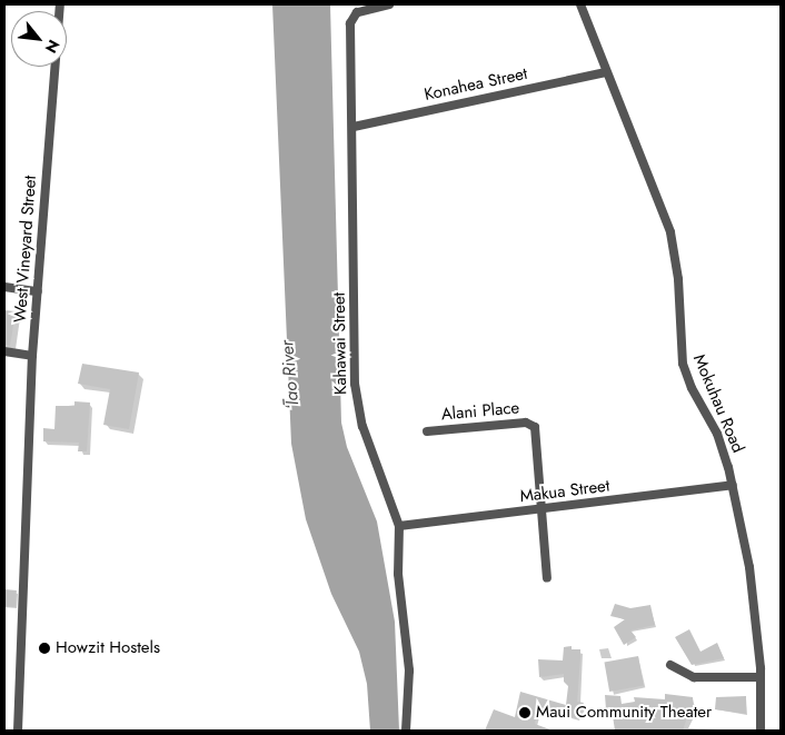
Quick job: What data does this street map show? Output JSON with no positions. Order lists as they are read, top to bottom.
{
  "streets": {
    "street": [
      "Konahea Street",
      "West Vineyard Street",
      "Kahawai Street",
      "Mokuhau Road",
      "Alani Place",
      "Makua Street"
    ]
  },
  "crossings": [
    ["Konahea Street", "Kahawai Street"],
    ["Konahea Street", "Mokuhau Road"],
    ["Kahawai Street", "Makua Street"],
    ["Mokuhau Road", "Makua Street"],
    ["Alani Place", "Makua Street"]
  ],
  "water": ["ʻĪao River"],
  "places": ["Howzit Hostels", "Maui Community Theater"],
  "north": "bottom right"
}
